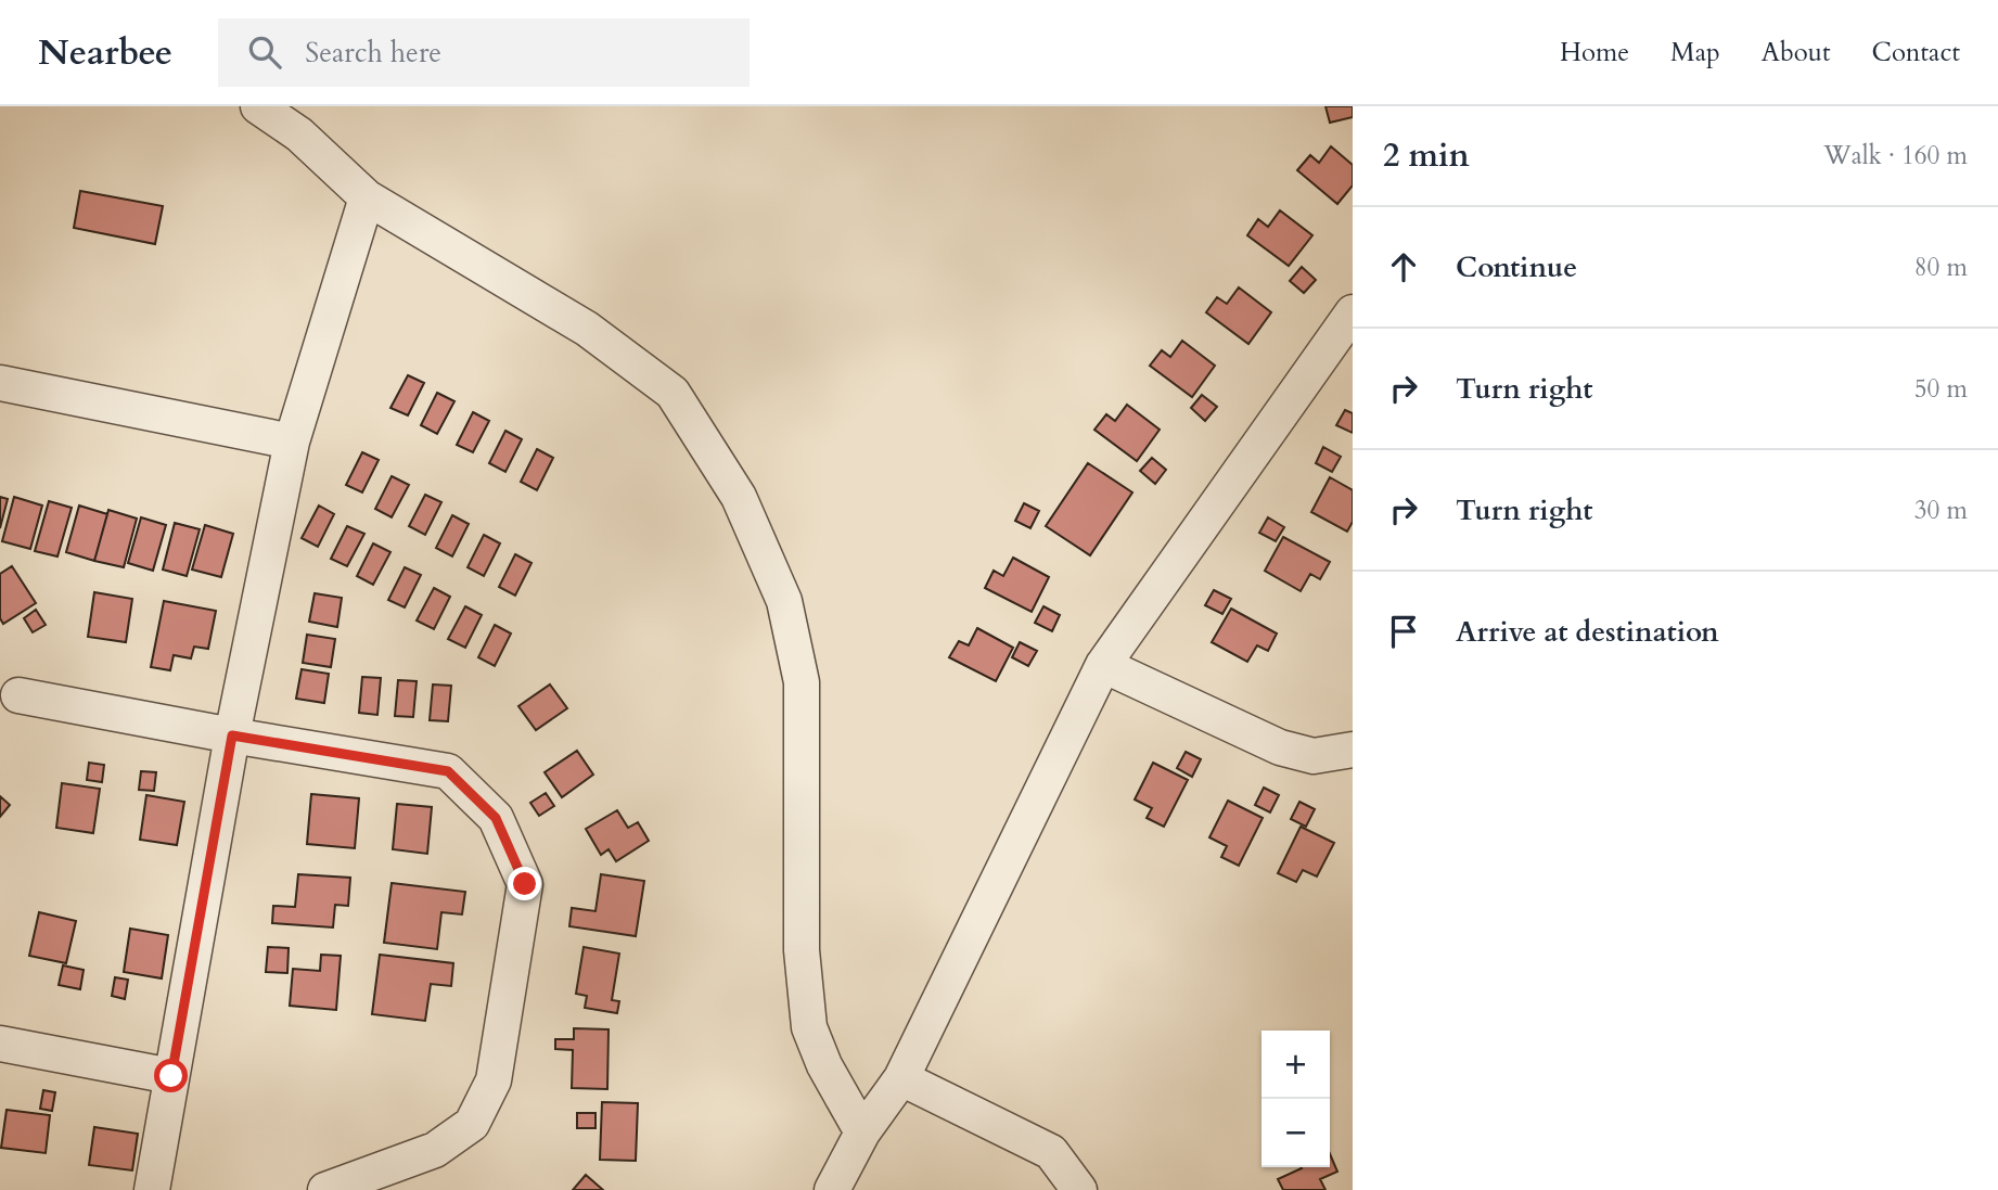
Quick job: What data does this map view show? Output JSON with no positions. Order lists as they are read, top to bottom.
{
  "page": {
    "header": "Nearbee",
    "search": "Search here",
    "nav": [
      "Home",
      "Map",
      "About",
      "Contact"
    ],
    "heading": ["2 min", "Walk · 160 m"],
    "list": [
      ["Continue", "80 m"],
      ["Turn right", "50 m"],
      ["Turn right", "30 m"],
      "Arrive at destination"
    ],
    "map_buttons": ["+", "−"]
  }
}
